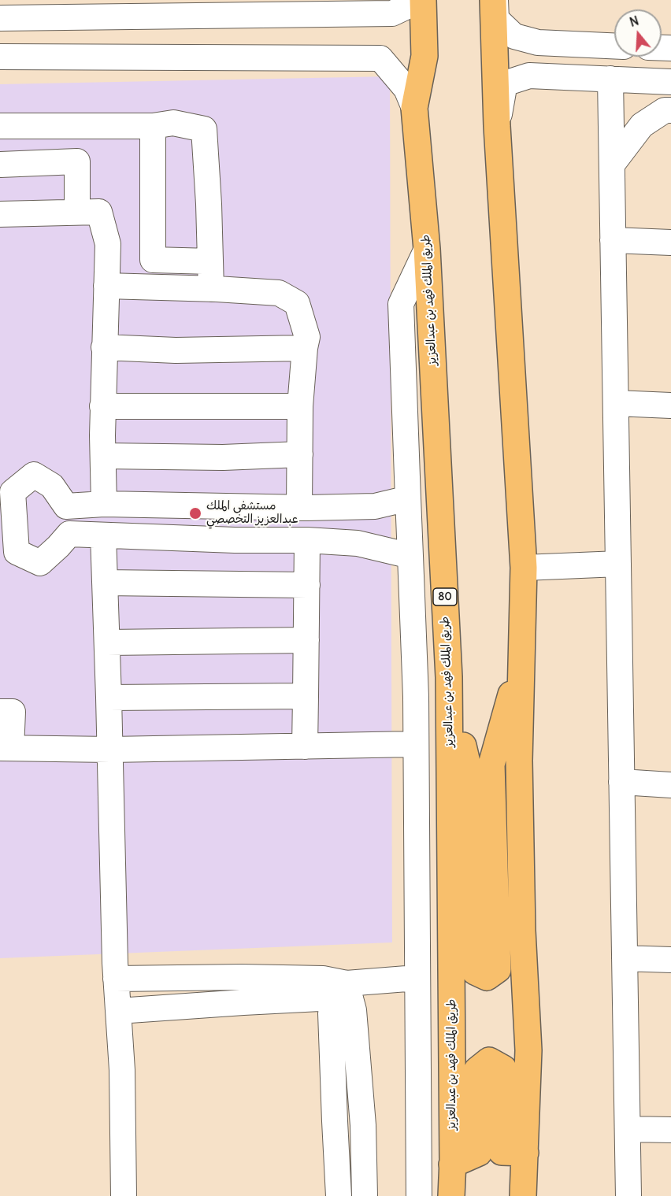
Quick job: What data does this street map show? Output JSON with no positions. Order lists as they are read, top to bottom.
{
  "streets": {
    "highway": ["طريق الملك فهد بن عبدالعزيز", "80"]
  },
  "places": ["مستشفى الملك عبدالعزيز التخصصي"],
  "north": "top"
}
